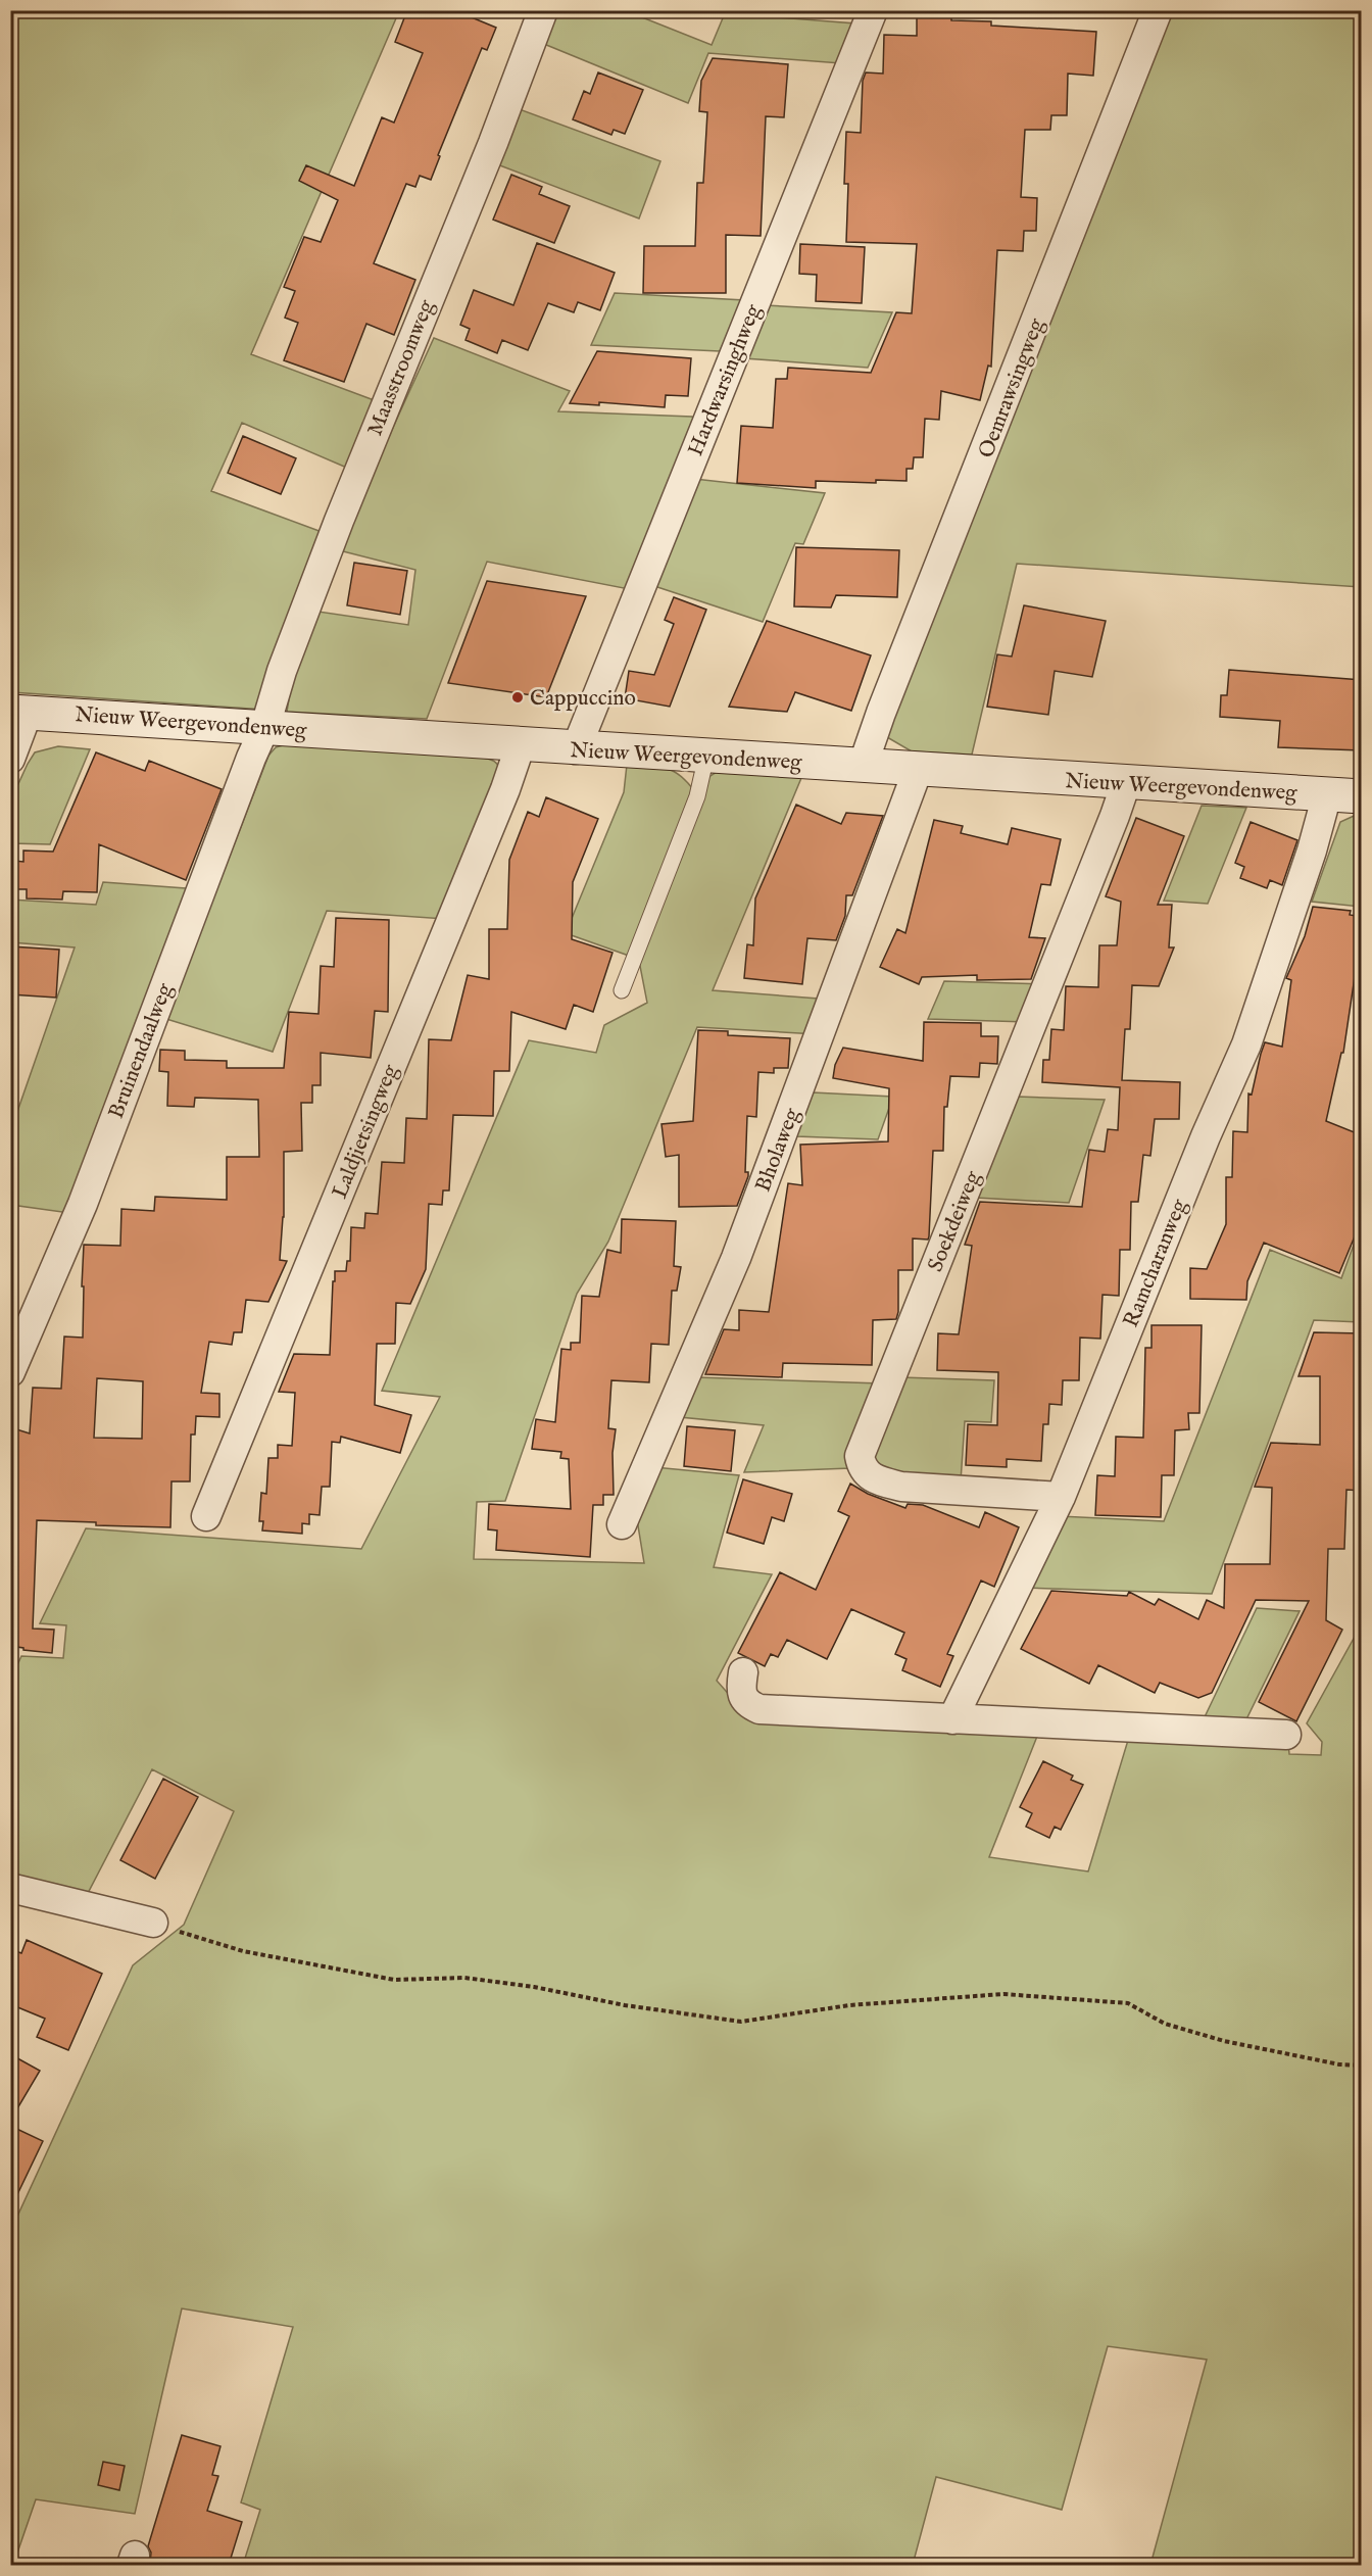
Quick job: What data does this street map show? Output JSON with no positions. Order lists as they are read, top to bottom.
{
  "streets": {
    "street": [
      "Maasstroomweg",
      "Hardwarsinghweg",
      "Oemrawsingweg",
      "Nieuw Weergevondenweg",
      "Bruinendaalweg",
      "Laldjietsingweg",
      "Bholaweg",
      "Soekdeiweg",
      "Ramcharanweg"
    ]
  },
  "crossings": [
    ["Maasstroomweg", "Nieuw Weergevondenweg"],
    ["Maasstroomweg", "Bruinendaalweg"],
    ["Hardwarsinghweg", "Nieuw Weergevondenweg"],
    ["Oemrawsingweg", "Nieuw Weergevondenweg"],
    ["Nieuw Weergevondenweg", "Bruinendaalweg"],
    ["Nieuw Weergevondenweg", "Laldjietsingweg"],
    ["Nieuw Weergevondenweg", "Bholaweg"],
    ["Nieuw Weergevondenweg", "Soekdeiweg"],
    ["Nieuw Weergevondenweg", "Ramcharanweg"],
    ["Soekdeiweg", "Ramcharanweg"]
  ],
  "places": ["Cappuccino"]
}
